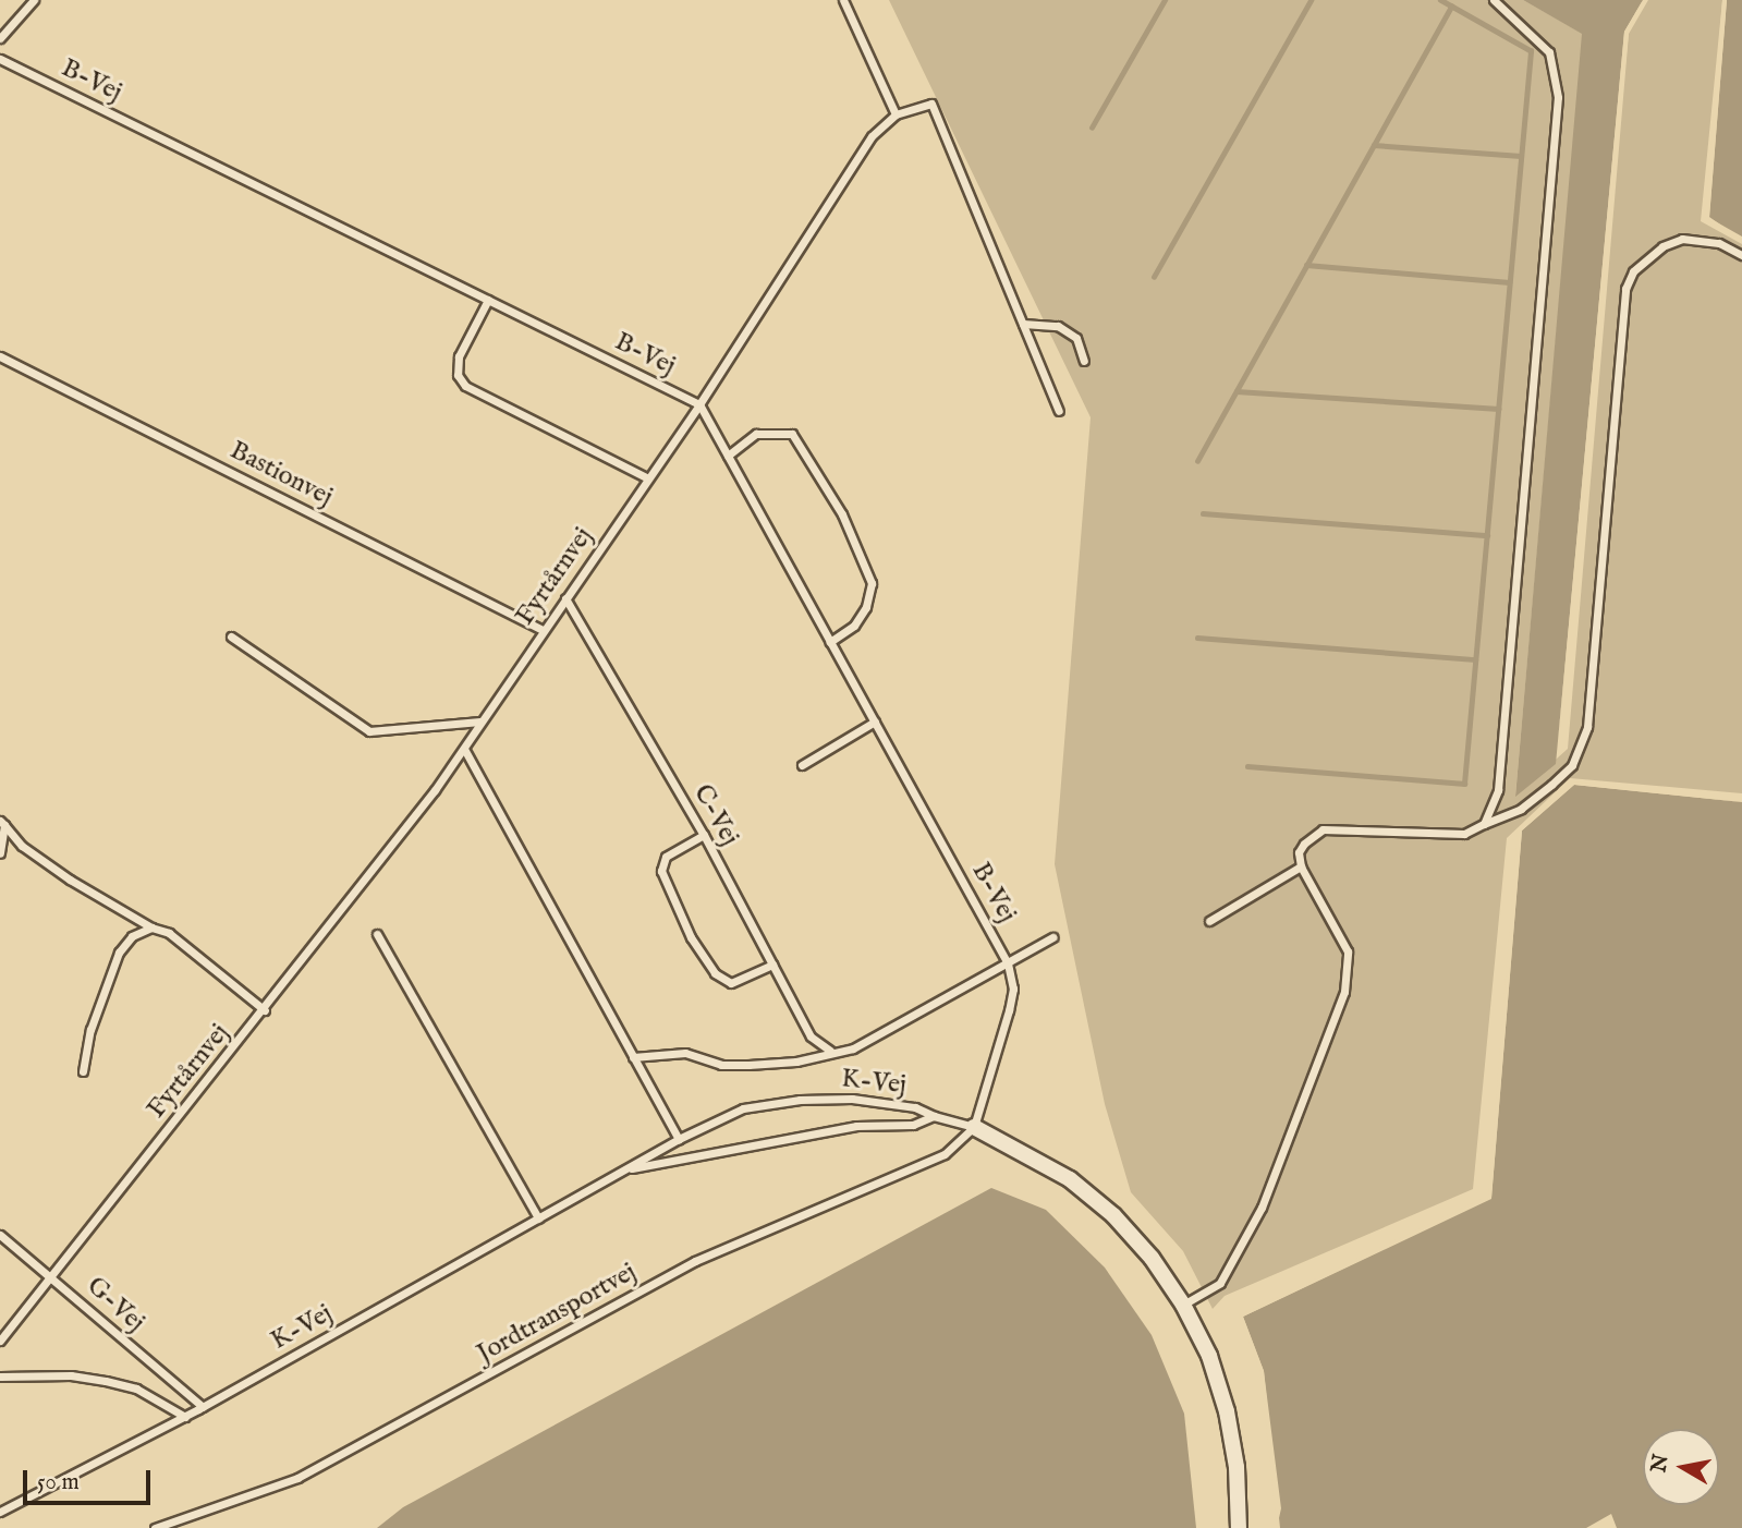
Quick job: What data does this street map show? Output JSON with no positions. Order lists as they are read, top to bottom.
{
  "streets": {
    "lane": [
      "B-Vej",
      "Bastionvej",
      "Fyrtårnvej",
      "C-Vej",
      "K-Vej",
      "G-Vej",
      "Jordtransportvej"
    ]
  },
  "crossings": [
    ["B-Vej", "Fyrtårnvej"],
    ["B-Vej", "K-Vej"],
    ["Bastionvej", "Fyrtårnvej"],
    ["Fyrtårnvej", "C-Vej"],
    ["Fyrtårnvej", "G-Vej"],
    ["C-Vej", "K-Vej"],
    ["K-Vej", "G-Vej"],
    ["K-Vej", "Jordtransportvej"]
  ],
  "scale_bar": "50 m",
  "north": "left"
}
